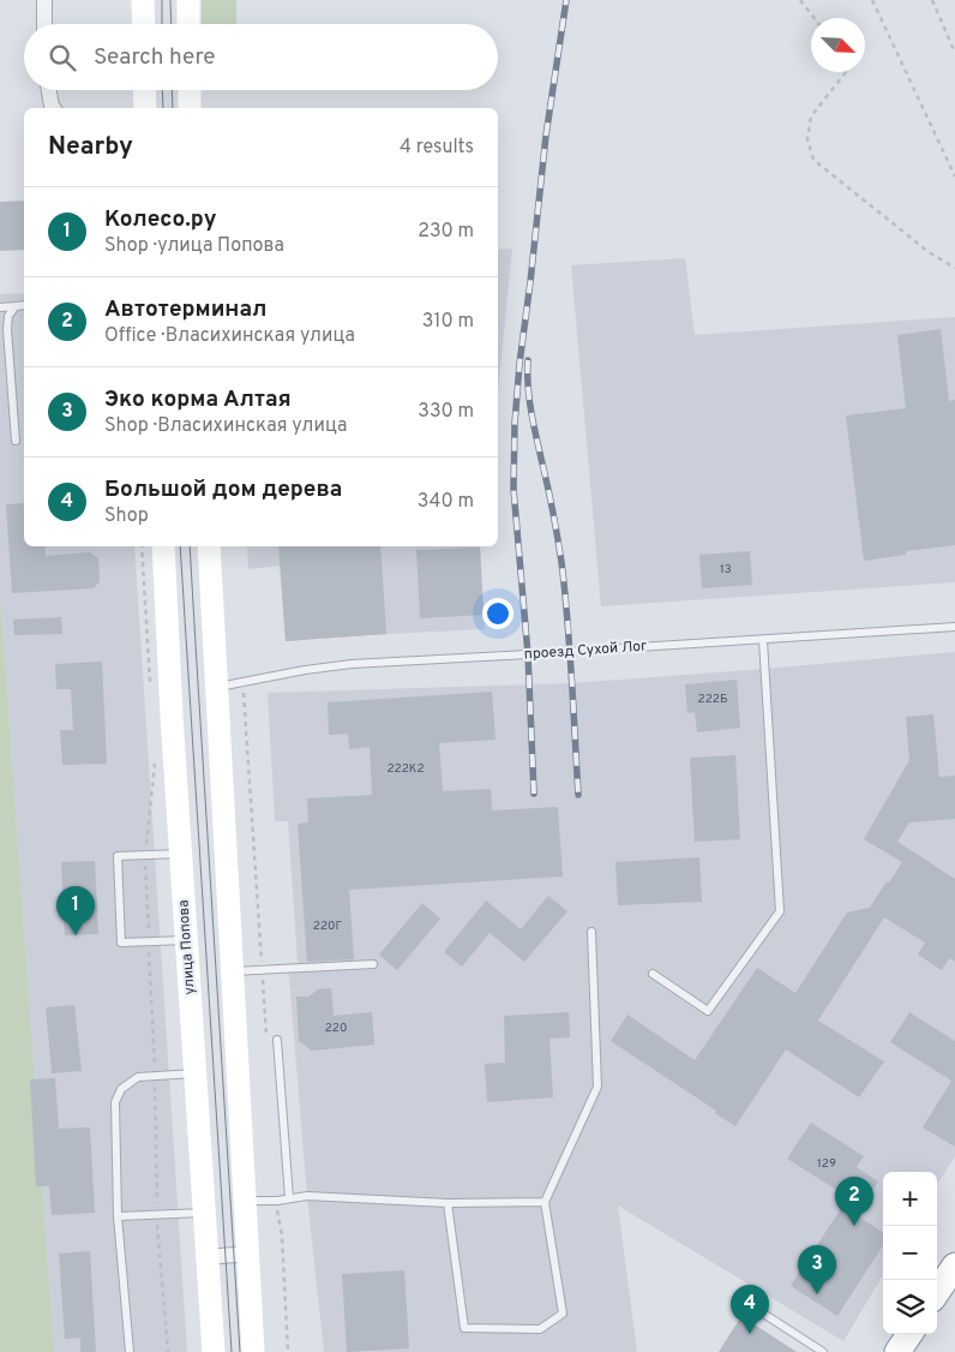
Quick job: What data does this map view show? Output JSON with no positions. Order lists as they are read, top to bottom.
{
  "streets": {
    "main road": ["улица Попова"],
    "lane": ["проезд Сухой Лог"]
  },
  "house_numbers": [
    "13",
    "222Б",
    "222К2",
    "220Г",
    "220",
    "129"
  ],
  "north": "bottom right",
  "page": {
    "search": "Search here",
    "heading": ["Nearby", "4 results"],
    "list": [
      {
        "mark": "1",
        "name": "Колесо.ру",
        "note": "Shop · улица Попова",
        "value": "230 m"
      },
      {
        "mark": "2",
        "name": "Автотерминал",
        "note": "Office · Власихинская улица",
        "value": "310 m"
      },
      {
        "mark": "3",
        "name": "Эко корма Алтая",
        "note": "Shop · Власихинская улица",
        "value": "330 m"
      },
      {
        "mark": "4",
        "name": "Большой дом дерева",
        "note": "Shop",
        "value": "340 m"
      }
    ],
    "pins": [
      "1",
      "2",
      "3",
      "4"
    ],
    "map_buttons": ["+", "−"]
  }
}
